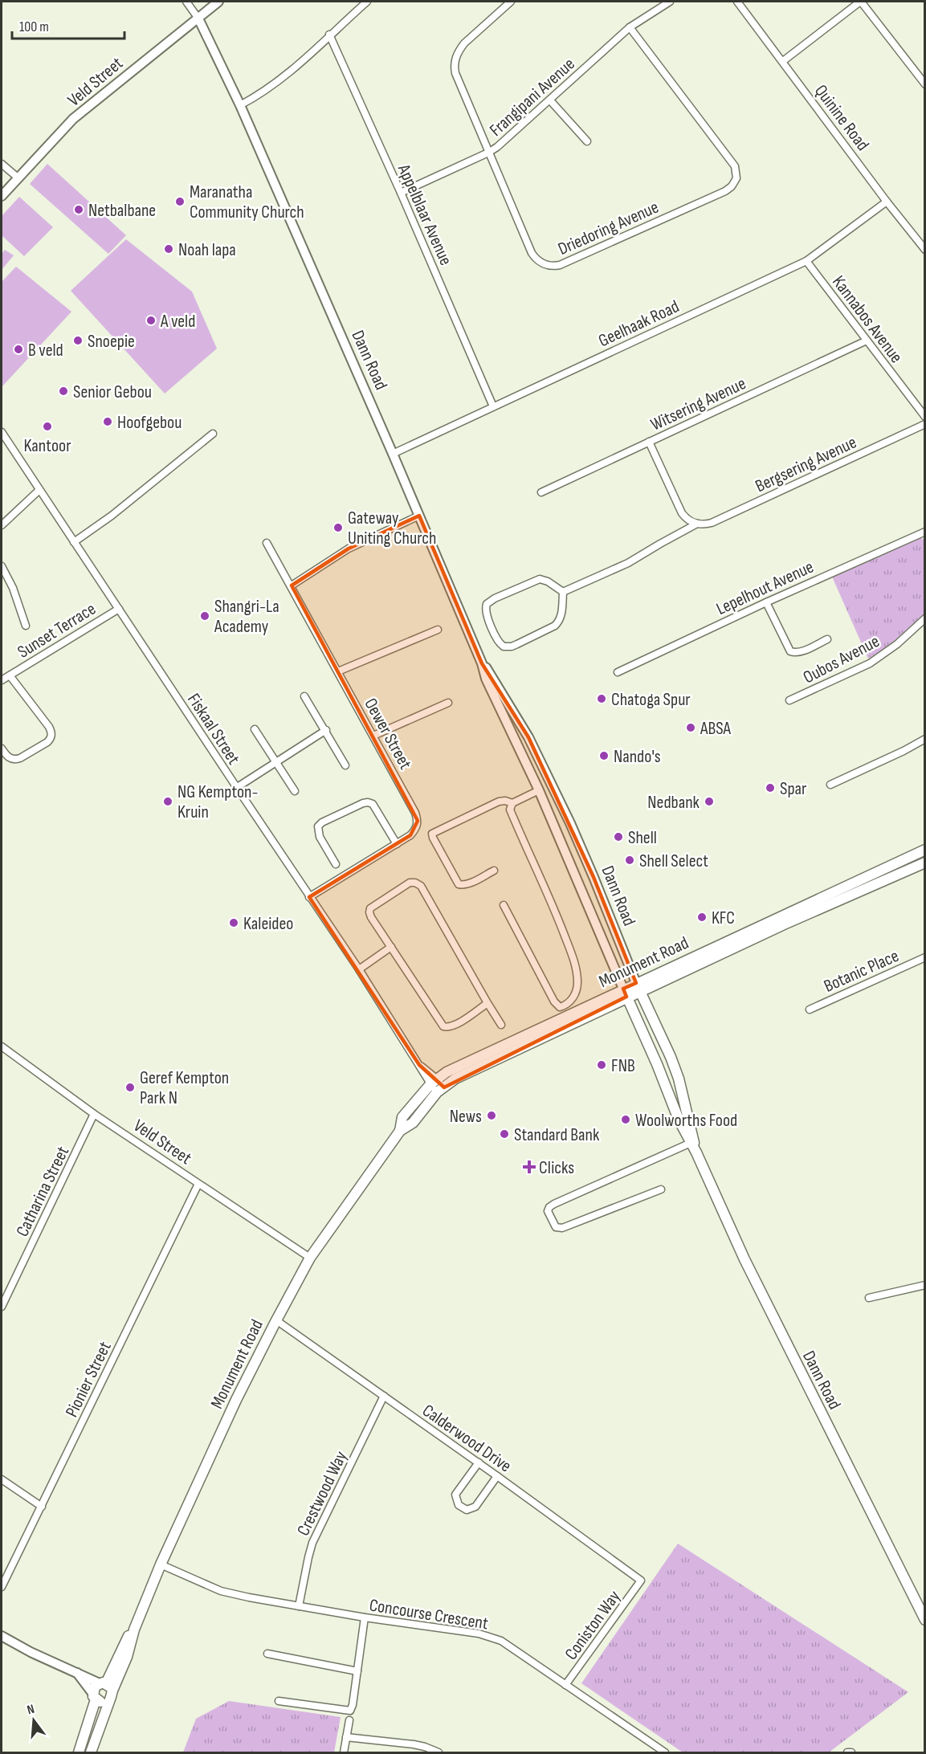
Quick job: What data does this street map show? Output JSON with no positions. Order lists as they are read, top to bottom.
{
  "streets": {
    "main road": ["Dann Road", "Monument Road"],
    "street": [
      "Veld Street",
      "Frangipani Avenue",
      "Quinine Road",
      "Appelblaar Avenue",
      "Driedoring Avenue",
      "Kannabos Avenue",
      "Geelhaak Road",
      "Witsering Avenue",
      "Bergsering Avenue",
      "Lepelhout Avenue",
      "Sunset Terrace",
      "Oubos Avenue",
      "Fiskaal Street",
      "Oewer Street",
      "Botanic Place",
      "Catharina Street",
      "Pionier Street",
      "Calderwood Drive",
      "Crestwood Way",
      "Concourse Crescent",
      "Coniston Way"
    ]
  },
  "crossings": [
    ["Veld Street", "Dann Road"],
    ["Veld Street", "Monument Road"],
    ["Veld Street", "Catharina Street"],
    ["Veld Street", "Pionier Street"],
    ["Frangipani Avenue", "Appelblaar Avenue"],
    ["Frangipani Avenue", "Driedoring Avenue"],
    ["Quinine Road", "Geelhaak Road"],
    ["Appelblaar Avenue", "Geelhaak Road"],
    ["Kannabos Avenue", "Geelhaak Road"],
    ["Kannabos Avenue", "Witsering Avenue"],
    ["Geelhaak Road", "Dann Road"],
    ["Dann Road", "Monument Road"],
    ["Sunset Terrace", "Fiskaal Street"],
    ["Fiskaal Street", "Oewer Street"],
    ["Fiskaal Street", "Monument Road"],
    ["Monument Road", "Calderwood Drive"],
    ["Monument Road", "Concourse Crescent"],
    ["Calderwood Drive", "Crestwood Way"],
    ["Calderwood Drive", "Coniston Way"],
    ["Crestwood Way", "Concourse Crescent"],
    ["Concourse Crescent", "Coniston Way"]
  ],
  "places": {
    "other": [
      "Maranatha Community Church",
      "Netbalbane",
      "Noah lapa",
      "A veld",
      "Snoepie",
      "B veld",
      "Senior Gebou",
      "Hoofgebou",
      "Kantoor",
      "Gateway Uniting Church",
      "Shangri-La Academy",
      "Chatoga Spur",
      "ABSA",
      "Nando's",
      "Spar",
      "NG Kempton- Kruin",
      "Nedbank",
      "Shell",
      "Shell Select",
      "KFC",
      "Kaleideo",
      "FNB",
      "Geref Kempton Park N",
      "News",
      "Woolworths Food",
      "Standard Bank"
    ],
    "health": ["Clicks"]
  },
  "scale_bar": "100 m",
  "north": "top"
}
